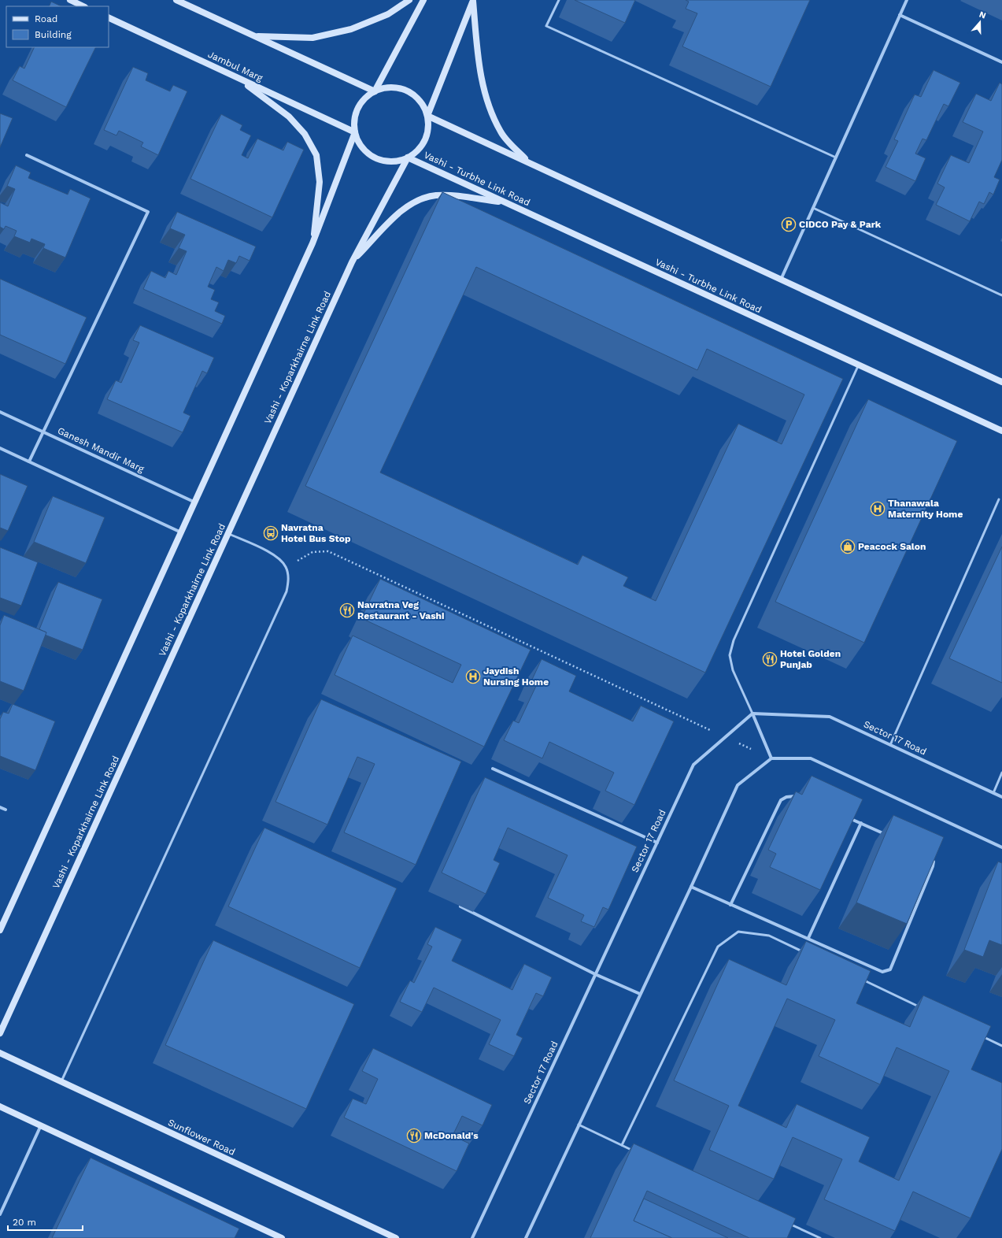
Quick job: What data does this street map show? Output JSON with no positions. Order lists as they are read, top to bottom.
{
  "streets": {
    "main road": [
      "Jambul Marg",
      "Vashi - Turbhe Link Road",
      "Vashi - Koparkhairne Link Road",
      "Sunflower Road"
    ],
    "street": ["Ganesh Mandir Marg", "Sector 17 Road"]
  },
  "crossings": [
    ["Jambul Marg", "Vashi - Turbhe Link Road"],
    ["Jambul Marg", "Vashi - Koparkhairne Link Road"],
    ["Vashi - Turbhe Link Road", "Vashi - Koparkhairne Link Road"]
  ],
  "places": {
    "parking": ["CIDCO Pay & Park"],
    "hospital": ["Thanawala Maternity Home", "Jaydish Nursing Home"],
    "bus stop": ["Navratna Hotel Bus Stop"],
    "shop": ["Peacock Salon"],
    "restaurant": ["Navratna Veg Restaurant - Vashi", "Hotel Golden Punjab", "McDonald's"]
  },
  "legend": ["Road", "Building"],
  "scale_bar": "20 m",
  "north": "top"
}
